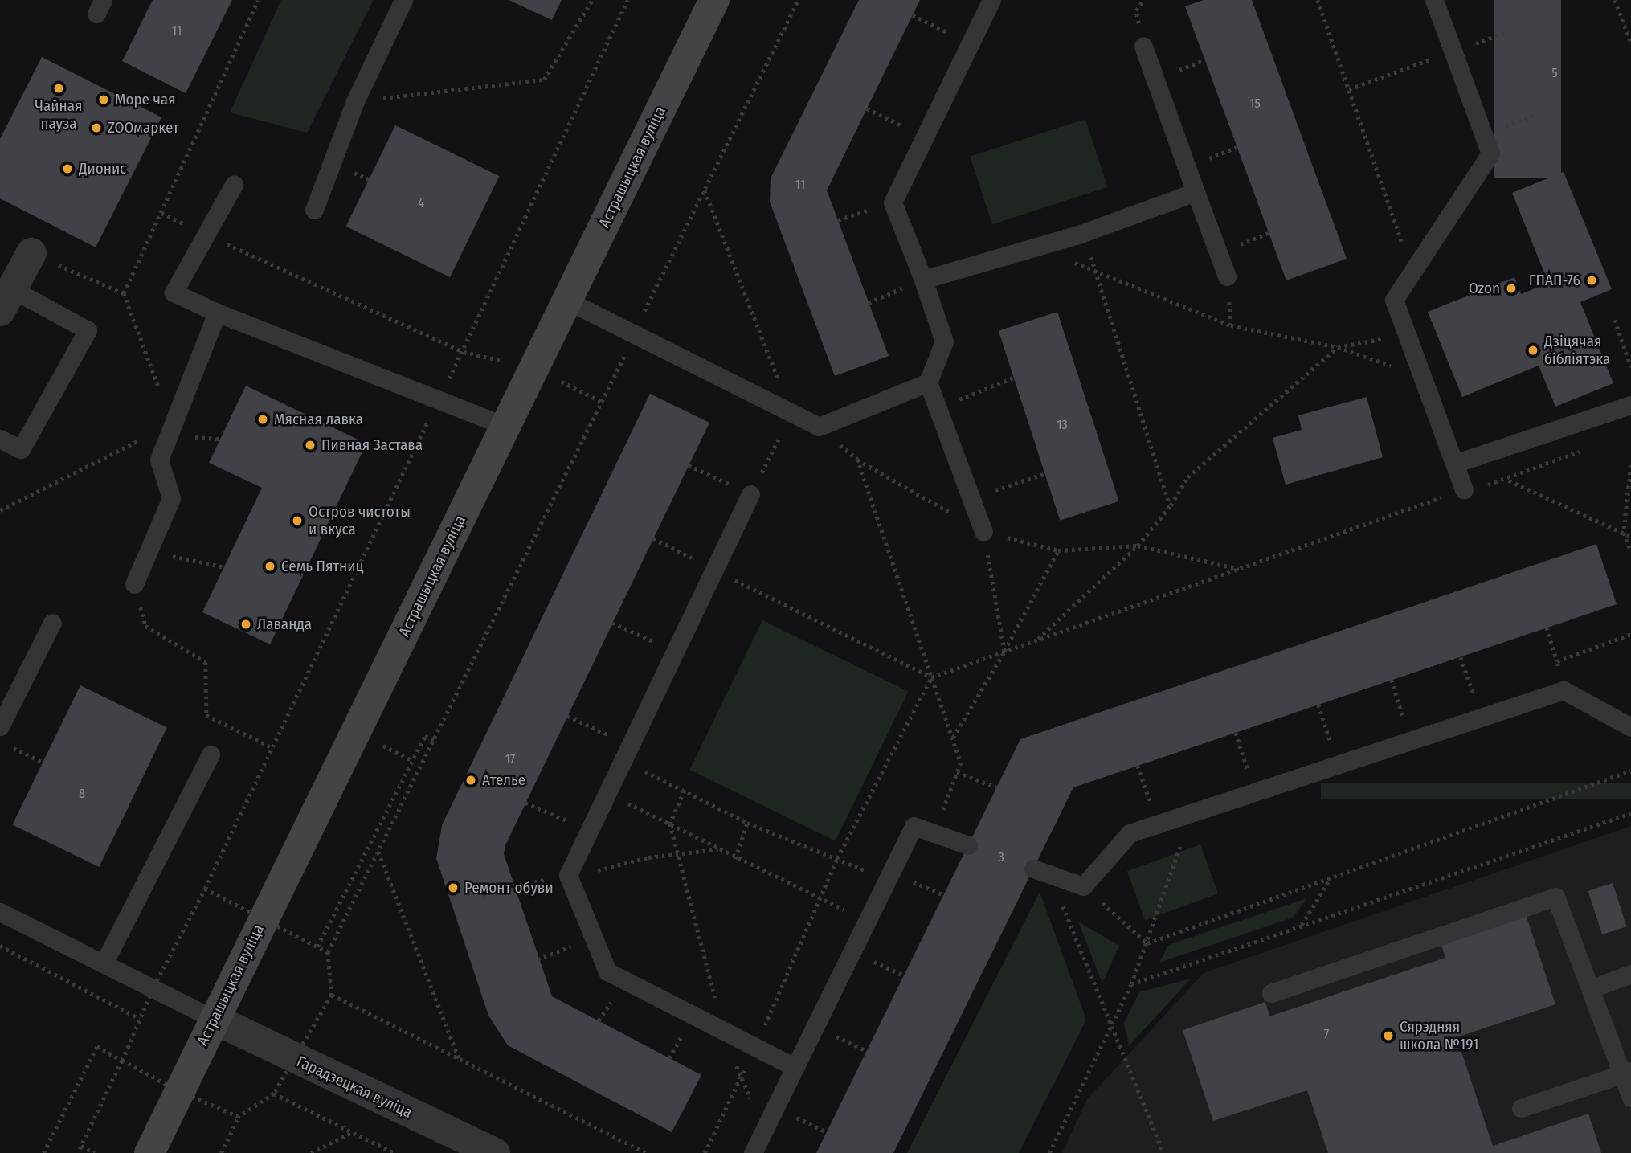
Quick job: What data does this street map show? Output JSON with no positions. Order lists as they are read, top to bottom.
{
  "streets": {
    "main road": ["Астрашыцкая вуліца"],
    "street": ["Гарадзецкая вуліца"]
  },
  "crossings": [
    ["Астрашыцкая вуліца", "Гарадзецкая вуліца"]
  ],
  "places": [
    "Чайная пауза",
    "Море чая",
    "ZOOмаркет",
    "Дионис",
    "ГПАП-76",
    "Ozon",
    "Дзіцячая бібліятэка",
    "Мясная лавка",
    "Пивная Застава",
    "Остров чистоты и вкуса",
    "Семь Пятниц",
    "Лаванда",
    "Ателье",
    "Ремонт обуви",
    "Сярэдняя школа №191"
  ],
  "house_numbers": [
    "11",
    "5",
    "15",
    "11",
    "4",
    "13",
    "17",
    "8",
    "3",
    "7"
  ]
}
